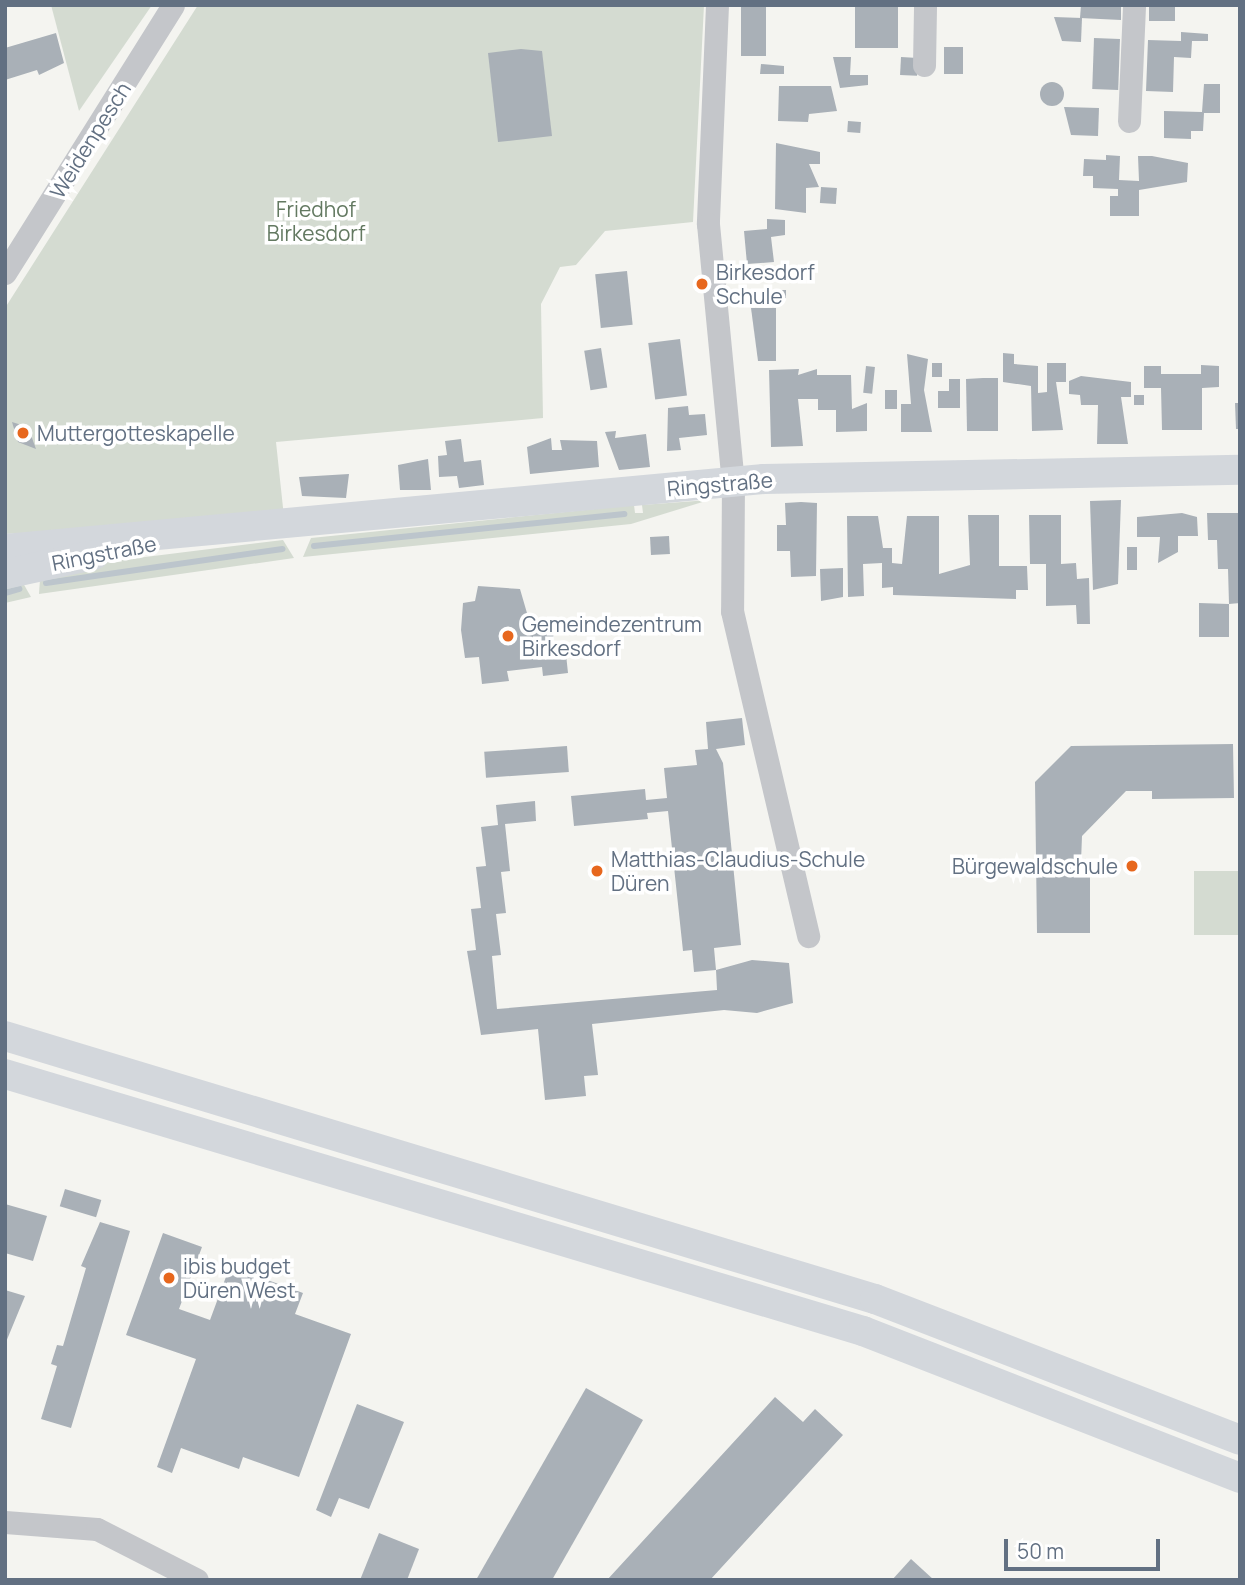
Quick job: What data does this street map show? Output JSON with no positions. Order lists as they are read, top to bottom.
{
  "streets": {
    "main road": ["Ringstraße"],
    "street": ["Weidenpesch"]
  },
  "parks": ["Friedhof Birkesdorf"],
  "places": [
    "Birkesdorf Schule",
    "Muttergotteskapelle",
    "Gemeindezentrum Birkesdorf",
    "Bürgewaldschule",
    "Matthias-Claudius-Schule Düren",
    "ibis budget Düren West"
  ],
  "scale_bar": "50 m"
}
